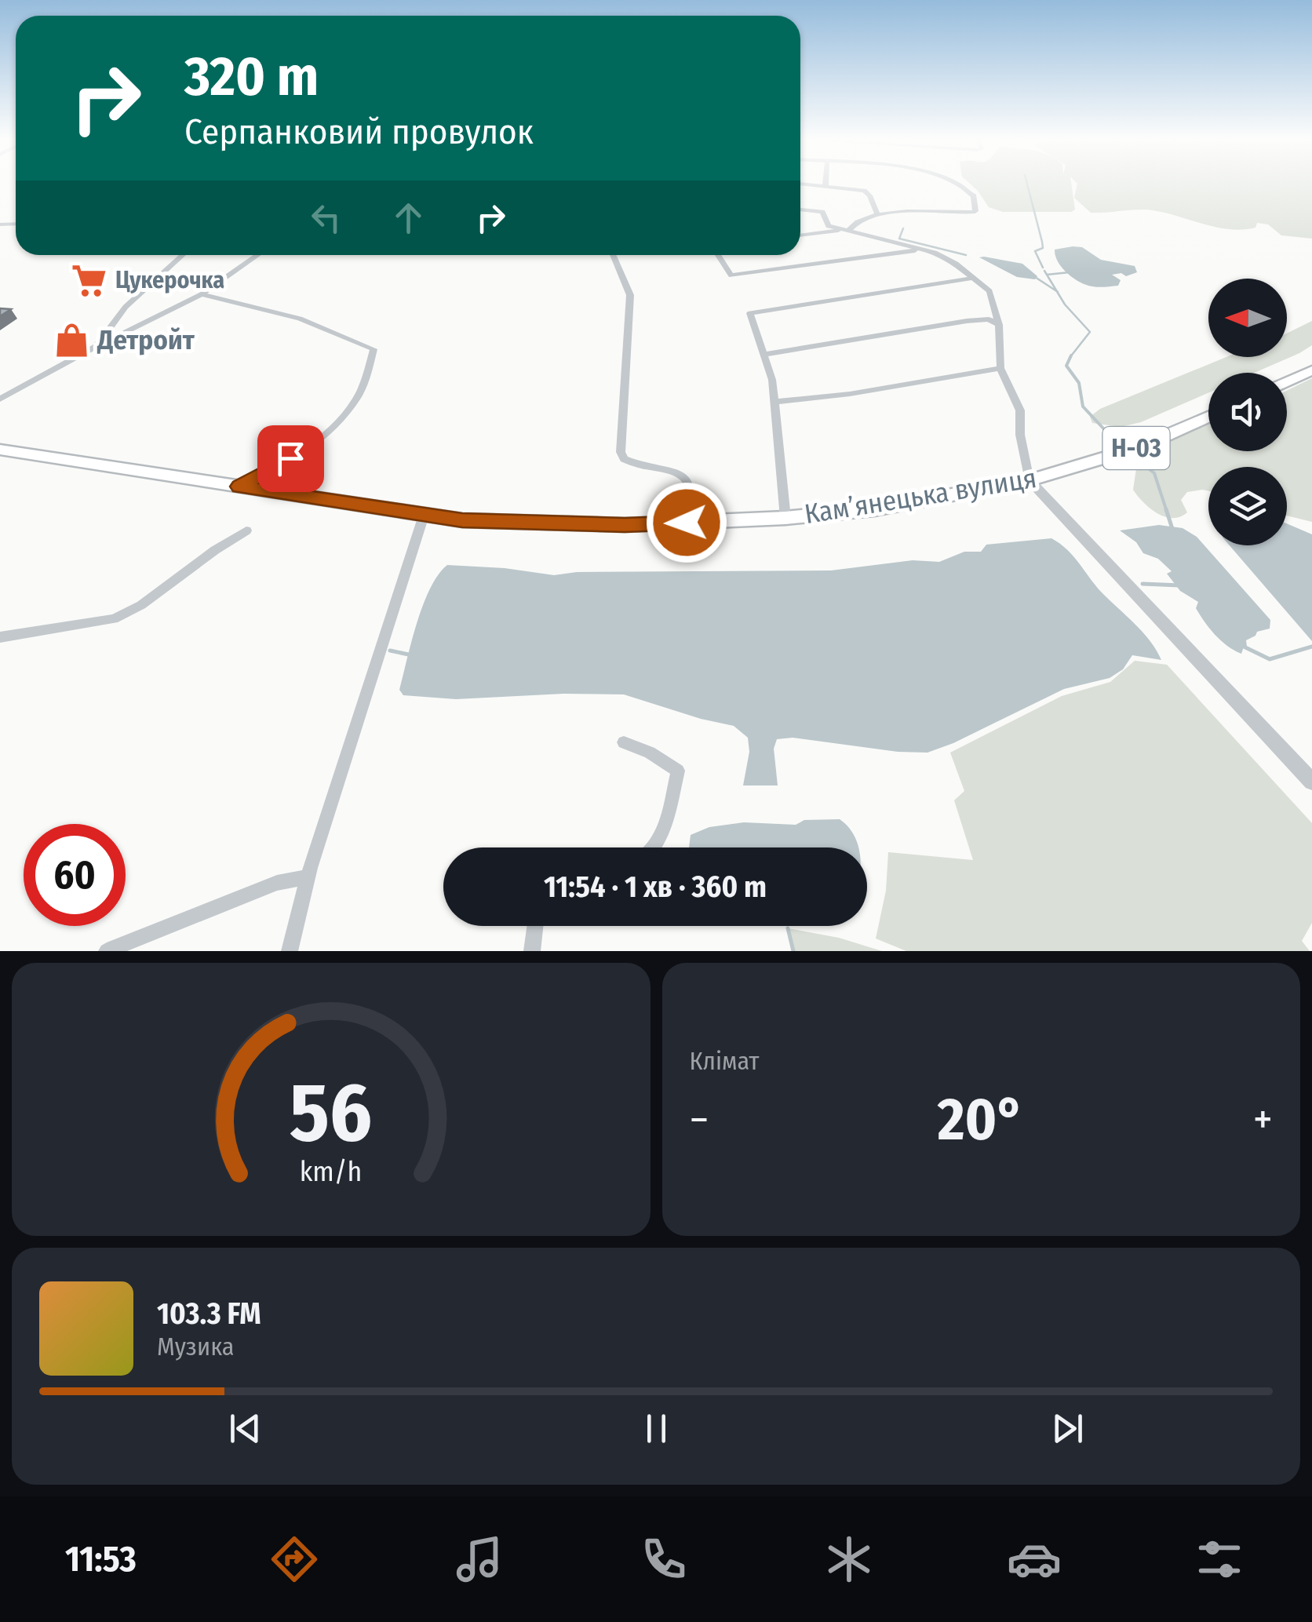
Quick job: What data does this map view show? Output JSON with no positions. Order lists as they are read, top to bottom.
{
  "streets": {
    "main road": ["Н-03", "Камʼянецька вулиця"]
  },
  "places": {
    "supermarket": ["Цукерочка"],
    "shop": ["Детройт"]
  },
  "north": "left",
  "page": {
    "turn": ["320 m", "Серпанковий провулок"],
    "limit": "60",
    "trip": "11:54 · 1 хв · 360 m",
    "tile": "Клімат",
    "heat": ["−", "20°", "+"],
    "song": ["103.3 FM", "Музика"],
    "tabs": "11:53",
    "gauge": ["56", "km/h"]
  }
}
